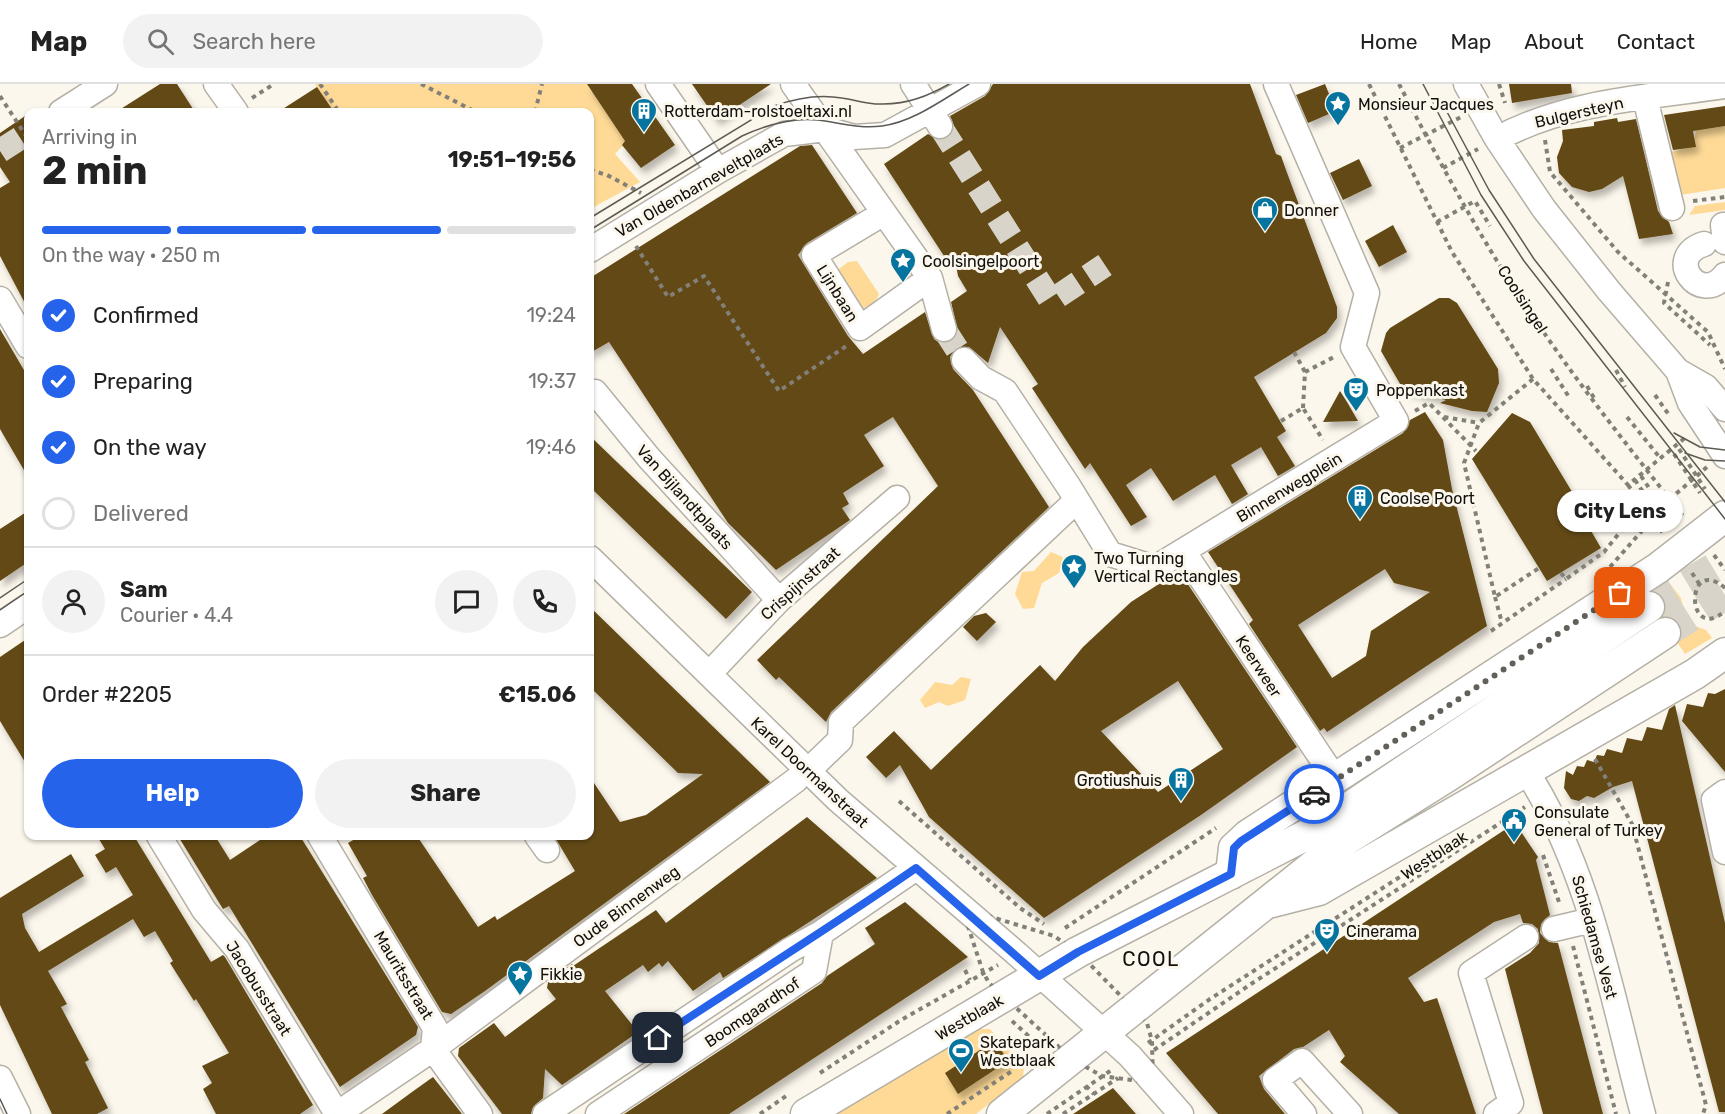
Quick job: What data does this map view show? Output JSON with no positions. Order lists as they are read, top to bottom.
{
  "streets": {
    "main road": ["Westblaak"],
    "street": [
      "Bulgersteyn",
      "Van Oldenbarneveltplaats",
      "Lijnbaan",
      "Binnenwegplein",
      "Van Bijlandtplaats",
      "Crispijnstraat",
      "Keerweer",
      "Karel Doormanstraat",
      "Oude Binnenweg",
      "Schiedamse Vest",
      "Mauritsstraat",
      "Jacobusstraat",
      "Boomgaardhof"
    ],
    "path": ["Coolsingel"]
  },
  "crossings": [
    ["Binnenwegplein", "Keerweer"],
    ["Van Bijlandtplaats", "Crispijnstraat"],
    ["Crispijnstraat", "Karel Doormanstraat"],
    ["Karel Doormanstraat", "Westblaak"],
    ["Karel Doormanstraat", "Boomgaardhof"],
    ["Westblaak", "Schiedamse Vest"],
    ["Oude Binnenweg", "Mauritsstraat"],
    ["Oude Binnenweg", "Jacobusstraat"]
  ],
  "districts": ["COOL"],
  "places": {
    "place": [
      "Monsieur Jacques",
      "Coolsingelpoort",
      "Two Turning Vertical Rectangles",
      "Fikkie"
    ],
    "building": ["Rotterdam-rolstoeltaxi.nl", "Coolse Poort", "Grotiushuis"],
    "shop": ["Donner"],
    "theatre": ["Poppenkast", "Cinerama"],
    "other": ["City Lens"],
    "public building": ["Consulate General of Turkey"],
    "sports": ["Skatepark Westblaak"]
  },
  "page": {
    "header": "Map",
    "search": "Search here",
    "nav": [
      "Home",
      "Map",
      "About",
      "Contact"
    ],
    "heading": ["2 min", "Arriving in", "19:51–19:56"],
    "panel": [
      "Sam",
      "Courier · 4.4",
      "Order #2205",
      "€15.06"
    ],
    "bar": "On the way · 250 m",
    "list": [
      ["Confirmed", "19:24"],
      ["Preparing", "19:37"],
      ["On the way", "19:46"],
      "Delivered"
    ],
    "bubble": "City Lens",
    "buttons": ["Help", "Share"]
  }
}
